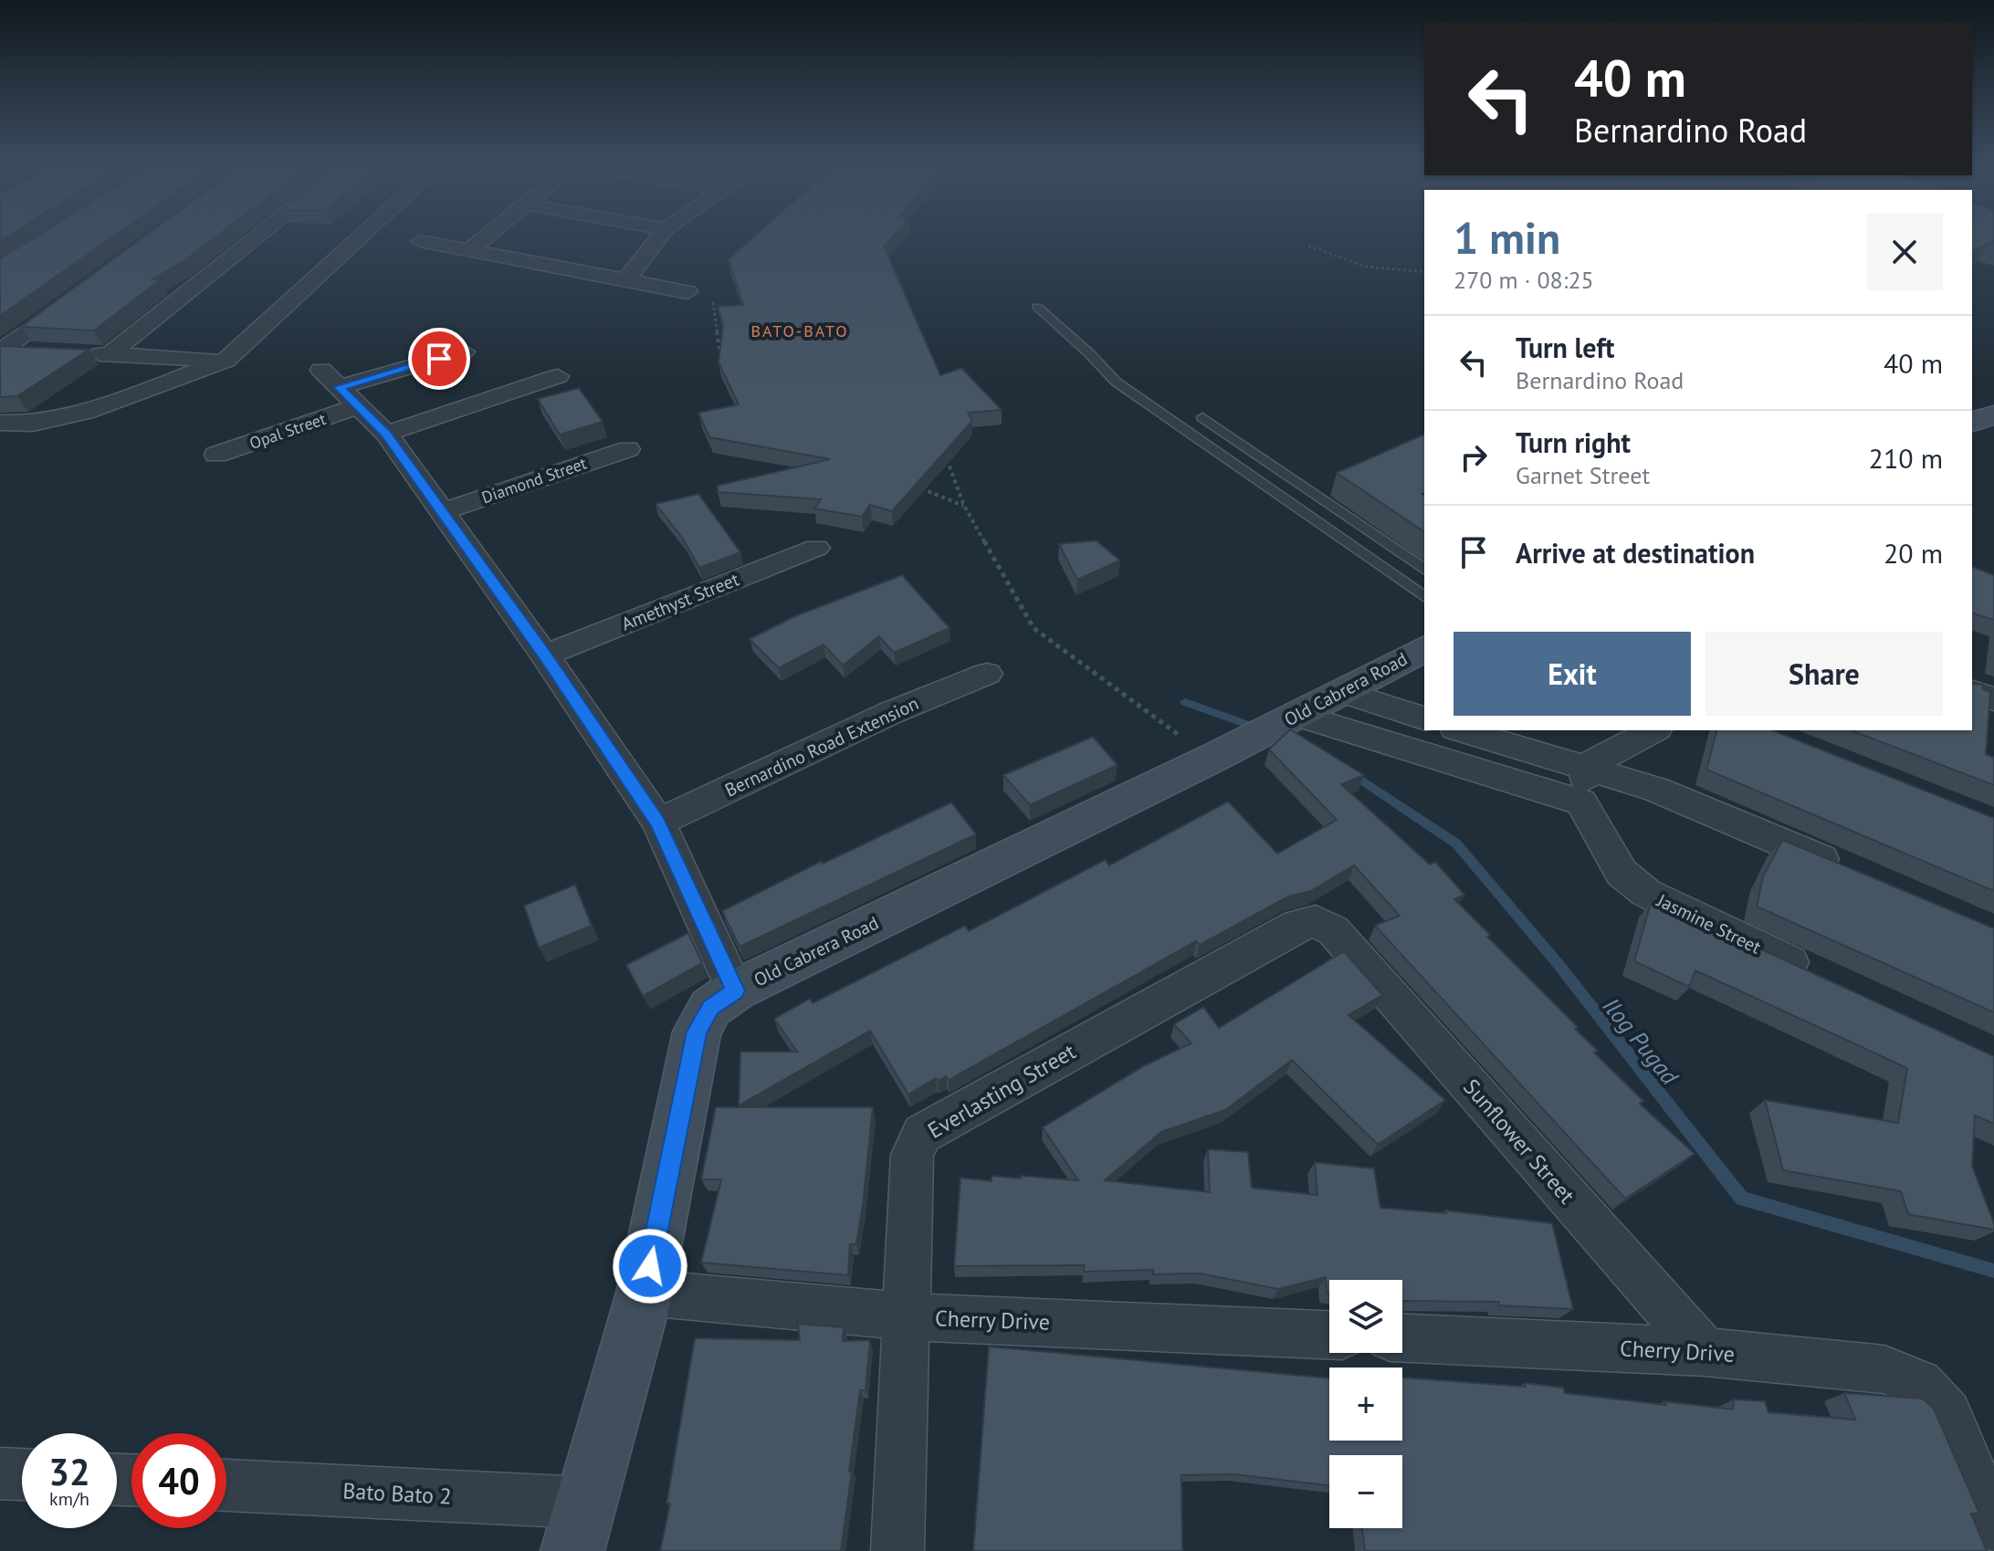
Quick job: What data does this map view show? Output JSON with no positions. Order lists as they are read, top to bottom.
{
  "streets": {
    "street": [
      "Opal Street",
      "Diamond Street",
      "Amethyst Street",
      "Old Cabrera Road",
      "Bernardino Road Extension",
      "Jasmine Street",
      "Everlasting Street",
      "Sunflower Street",
      "Cherry Drive",
      "Bato Bato 2"
    ]
  },
  "crossings": [
    ["Old Cabrera Road", "Cherry Drive"],
    ["Old Cabrera Road", "Bato Bato 2"],
    ["Everlasting Street", "Sunflower Street"],
    ["Everlasting Street", "Cherry Drive"],
    ["Sunflower Street", "Cherry Drive"]
  ],
  "districts": ["BATO-BATO"],
  "water": ["Ilog Pugad"],
  "page": {
    "turn": ["40 m", "Bernardino Road"],
    "heading": ["1 min", "270 m · 08:25"],
    "list": [
      {
        "name": "Turn left",
        "note": "Bernardino Road",
        "value": "40 m"
      },
      {
        "name": "Turn right",
        "note": "Garnet Street",
        "value": "210 m"
      },
      {
        "name": "Arrive at destination",
        "value": "20 m"
      }
    ],
    "buttons": ["Exit", "Share"],
    "map_buttons": ["+", "−"],
    "speed": "32 km/h",
    "limit": "40"
  }
}
